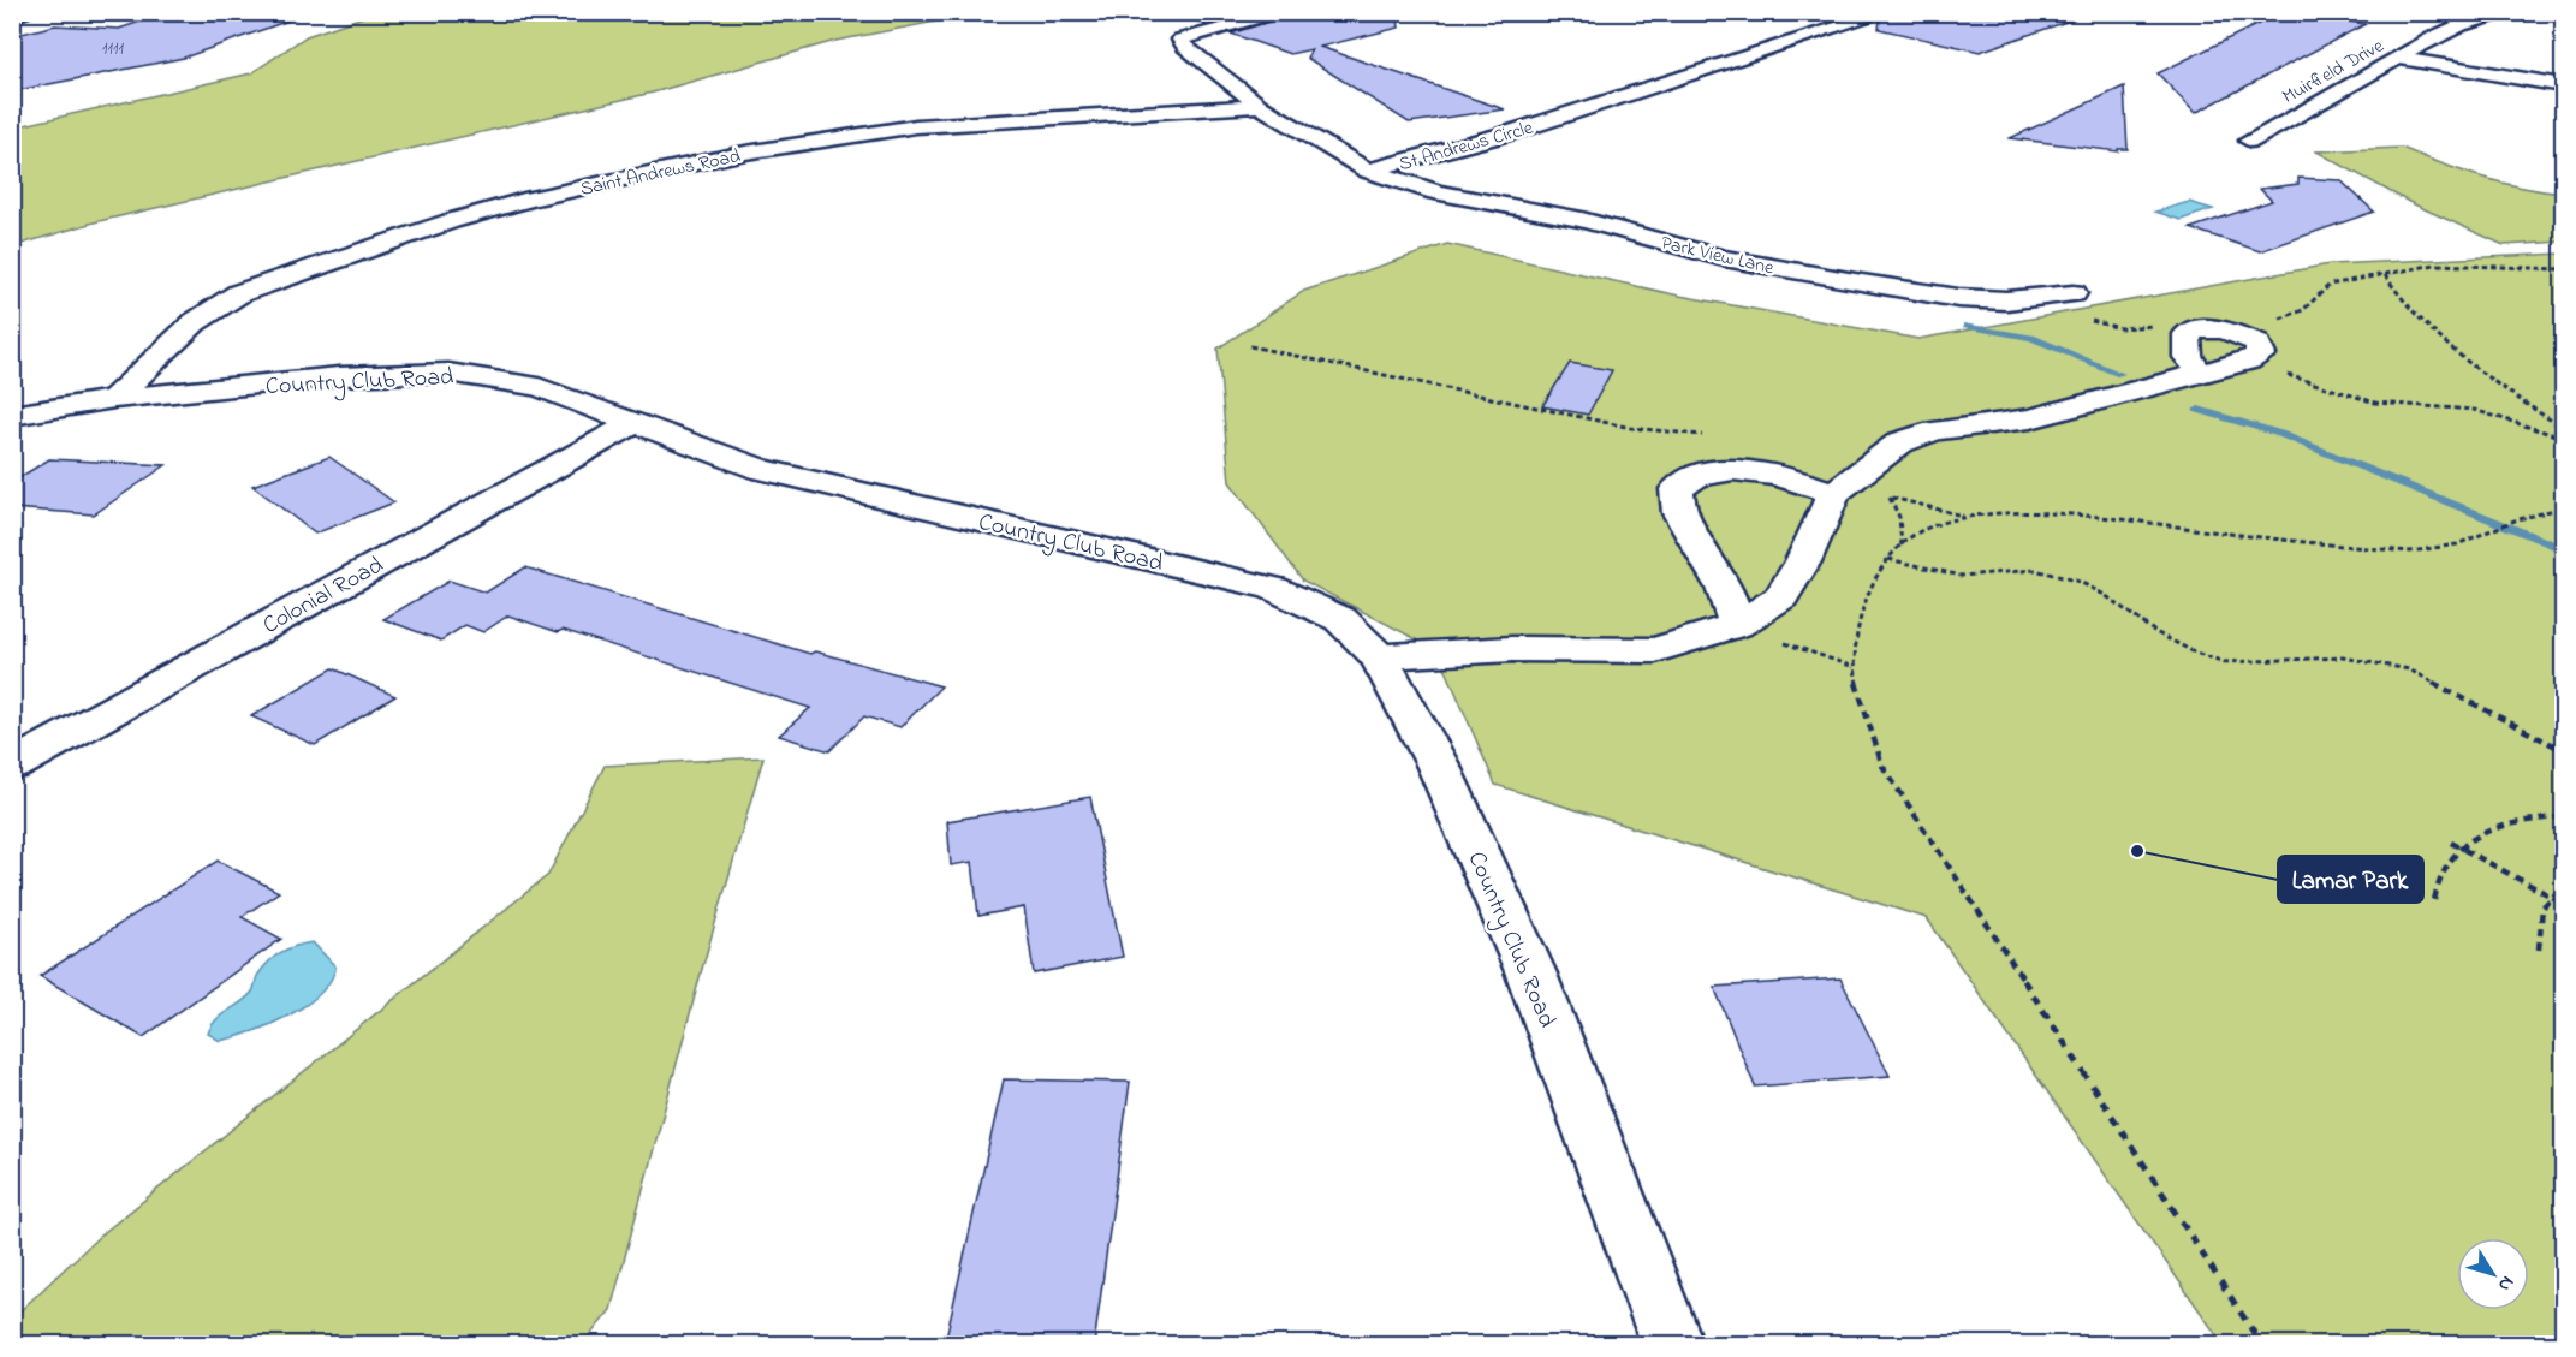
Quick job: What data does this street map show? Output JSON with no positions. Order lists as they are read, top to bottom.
{
  "streets": {
    "street": [
      "Muirfield Drive",
      "St Andrews Circle",
      "Saint Andrews Road",
      "Park View Lane",
      "Country Club Road",
      "Colonial Road"
    ]
  },
  "crossings": [
    ["St Andrews Circle", "Saint Andrews Road"],
    ["St Andrews Circle", "Park View Lane"],
    ["Saint Andrews Road", "Country Club Road"],
    ["Country Club Road", "Colonial Road"]
  ],
  "places": ["Lamar Park"],
  "house_numbers": ["1111"],
  "north": "bottom right"
}
